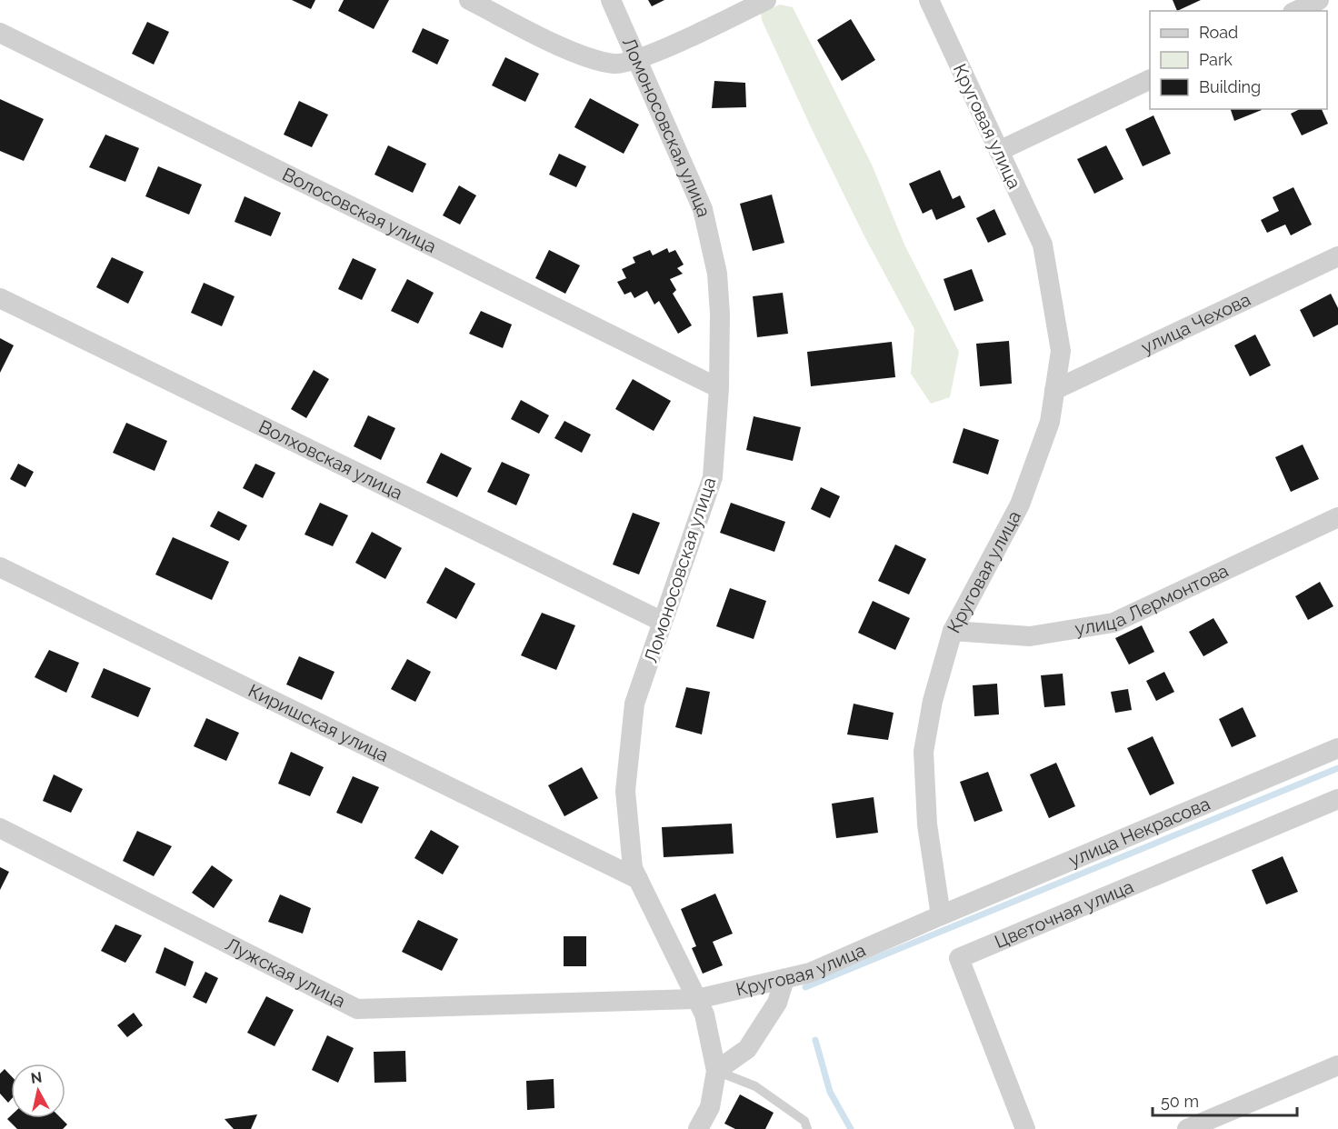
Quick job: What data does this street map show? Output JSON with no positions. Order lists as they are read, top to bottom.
{
  "streets": {
    "street": [
      "Круговая улица",
      "Ломоносовская улица",
      "Волосовская улица",
      "улица Чехова",
      "Волховская улица",
      "улица Лермонтова",
      "Киришская улица",
      "улица Некрасова",
      "Цветочная улица",
      "Лужская улица"
    ]
  },
  "crossings": [
    ["Круговая улица", "Ломоносовская улица"],
    ["Круговая улица", "улица Чехова"],
    ["Круговая улица", "улица Лермонтова"],
    ["Круговая улица", "улица Некрасова"],
    ["Круговая улица", "Лужская улица"],
    ["Ломоносовская улица", "Волосовская улица"],
    ["Ломоносовская улица", "Волховская улица"],
    ["Ломоносовская улица", "Киришская улица"],
    ["Ломоносовская улица", "Лужская улица"]
  ],
  "legend": ["Road", "Park", "Building"],
  "scale_bar": "50 m",
  "north": "top"
}
